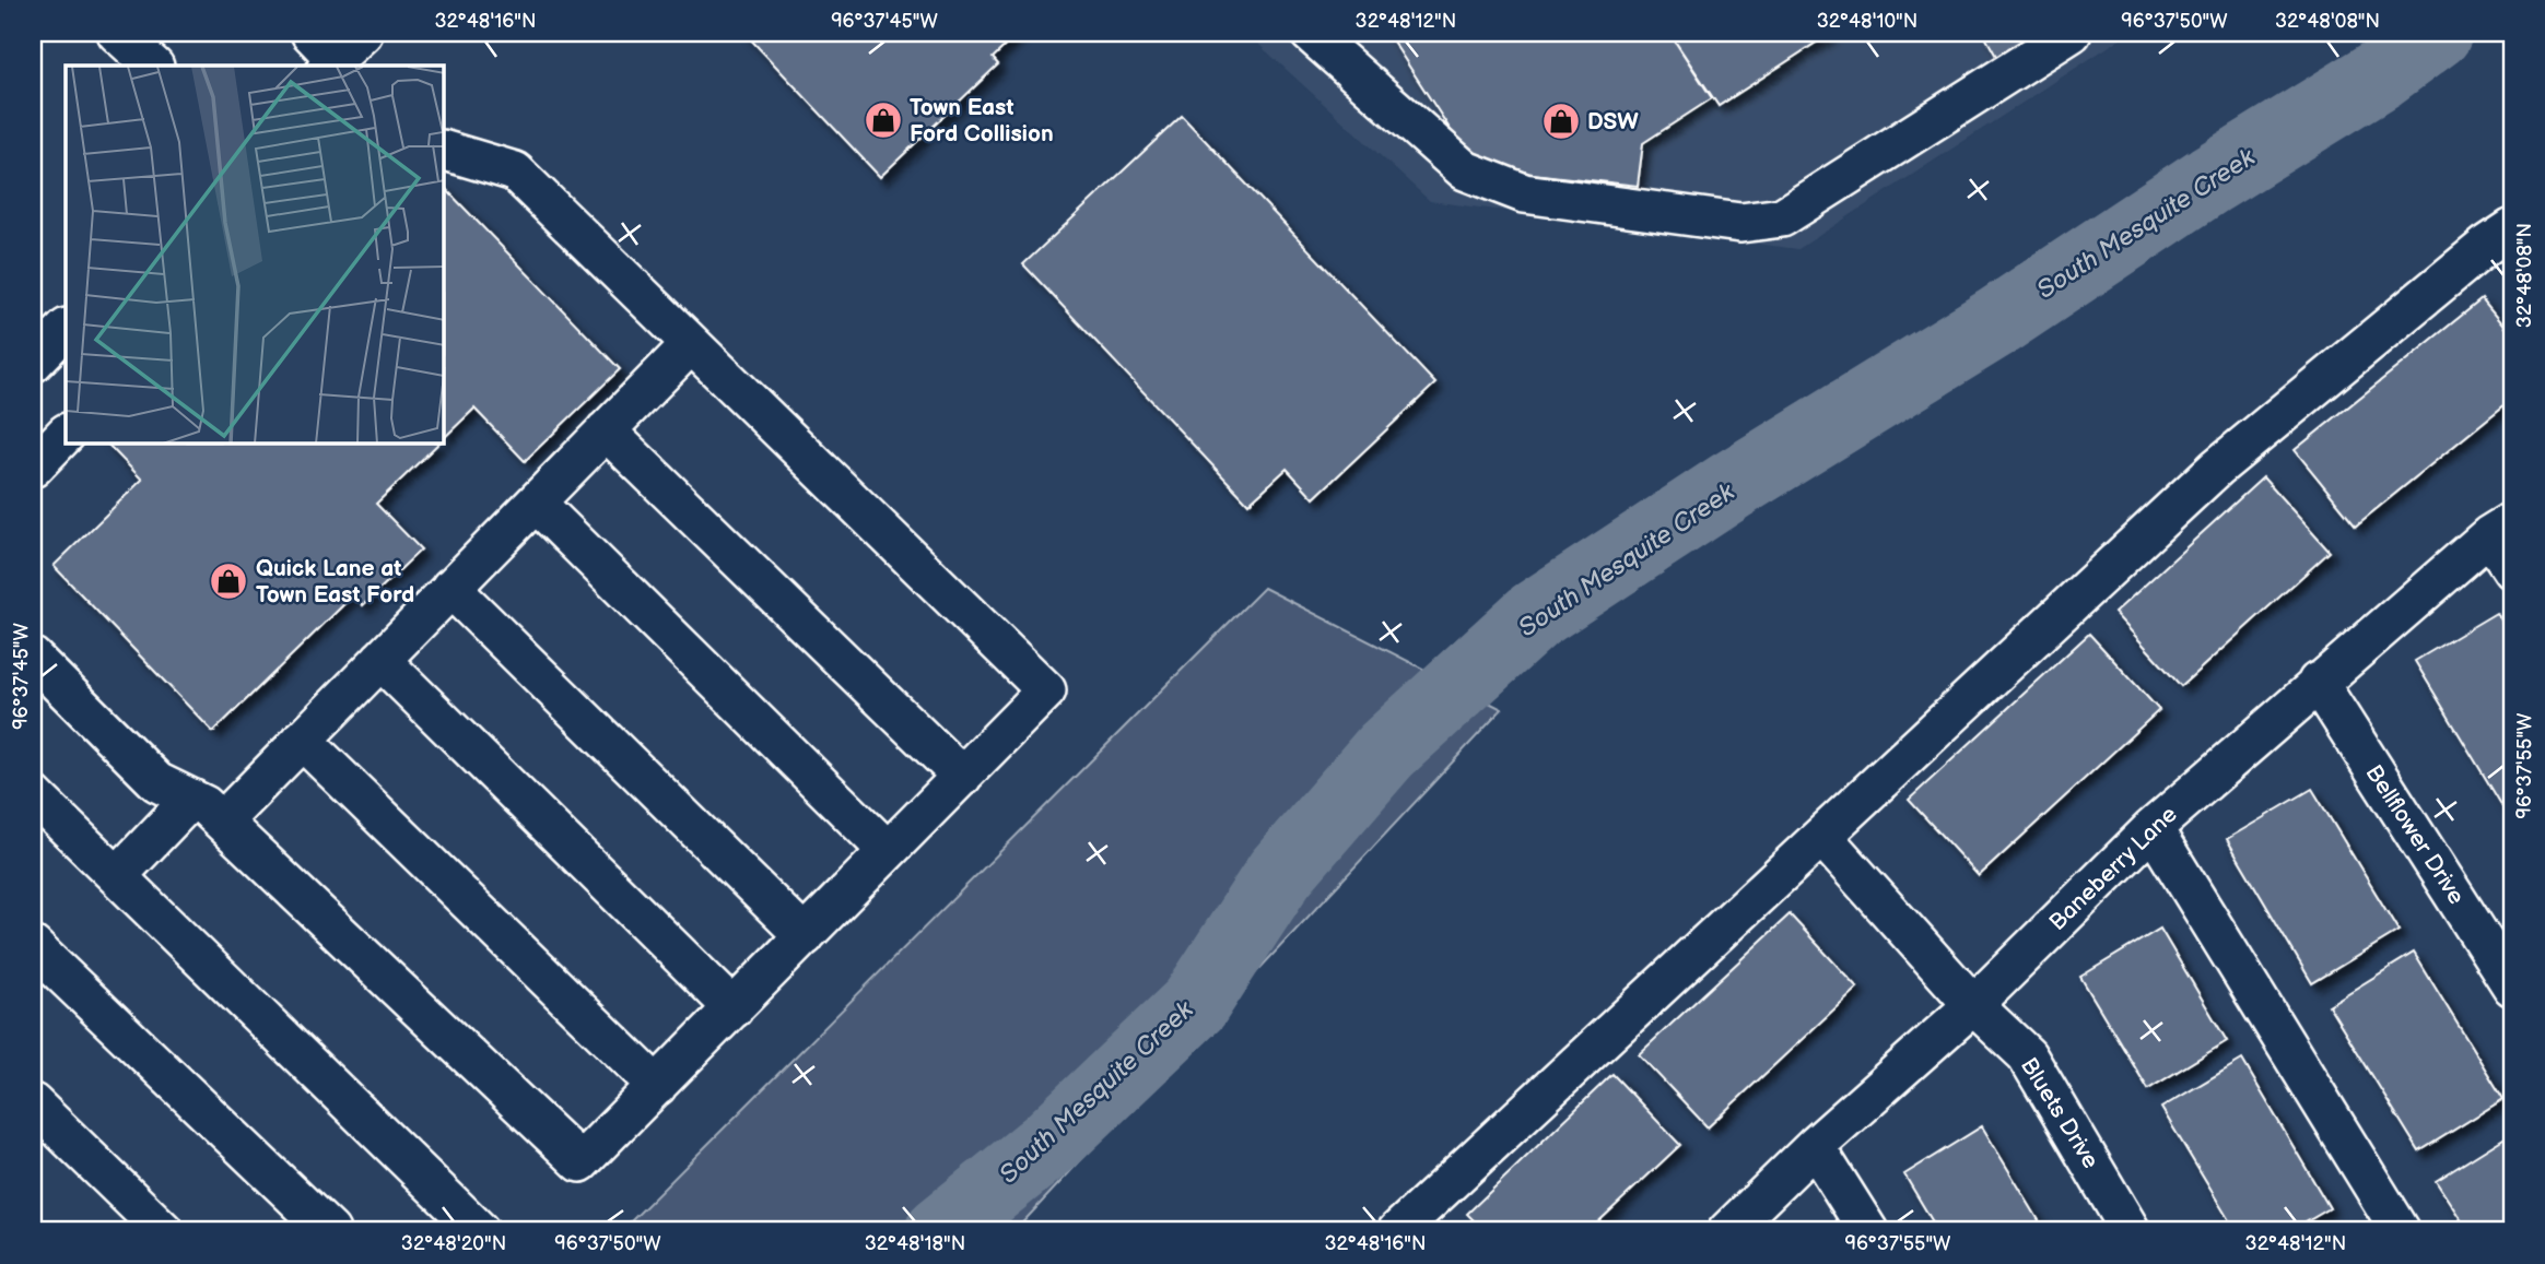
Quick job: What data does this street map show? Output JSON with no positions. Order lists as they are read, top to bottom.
{
  "streets": {
    "street": ["Bellflower Drive", "Baneberry Lane", "Bluets Drive"]
  },
  "crossings": [
    ["Bellflower Drive", "Baneberry Lane"],
    ["Baneberry Lane", "Bluets Drive"]
  ],
  "water": ["South Mesquite Creek"],
  "places": {
    "shop": ["Town East Ford Collision", "DSW", "Quick Lane at Town East Ford"]
  },
  "coordinates": [
    "32°48'16\"N",
    "96°37'45\"W",
    "32°48'12\"N",
    "32°48'10\"N",
    "96°37'50\"W",
    "32°48'08\"N",
    "96°37'55\"W",
    "32°48'20\"N",
    "32°48'18\"N"
  ]
}
